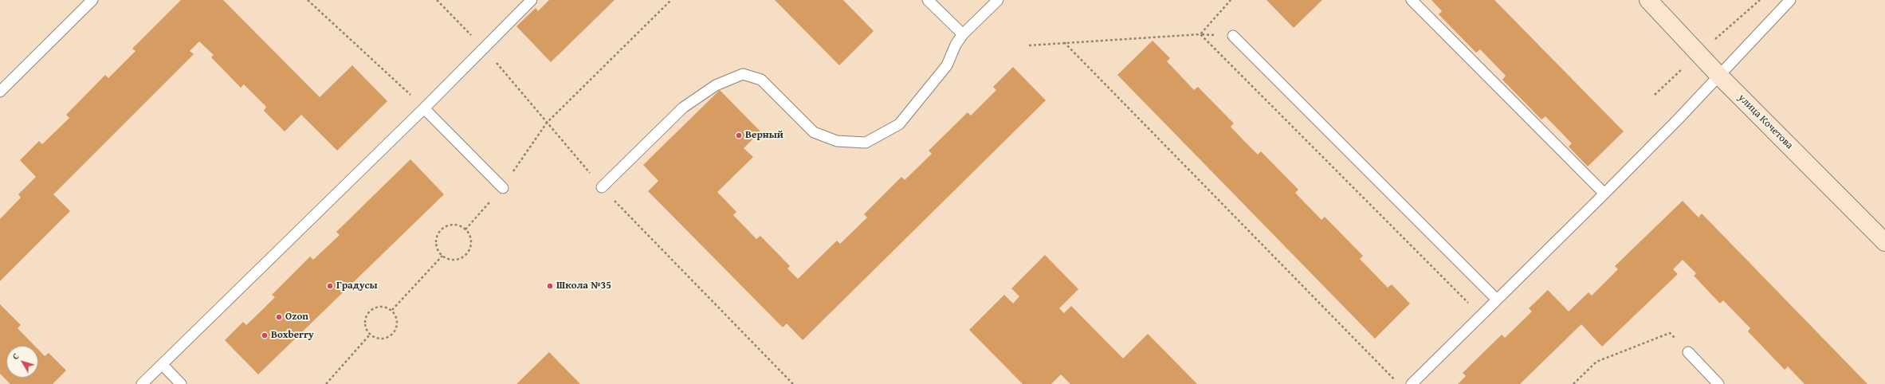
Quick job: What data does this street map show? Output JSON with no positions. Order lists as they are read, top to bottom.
{
  "streets": {
    "main road": ["улица Кочетова"]
  },
  "places": [
    "Верный",
    "Градусы",
    "Школа №35",
    "Ozon",
    "Boxberry"
  ],
  "north": "top left"
}
